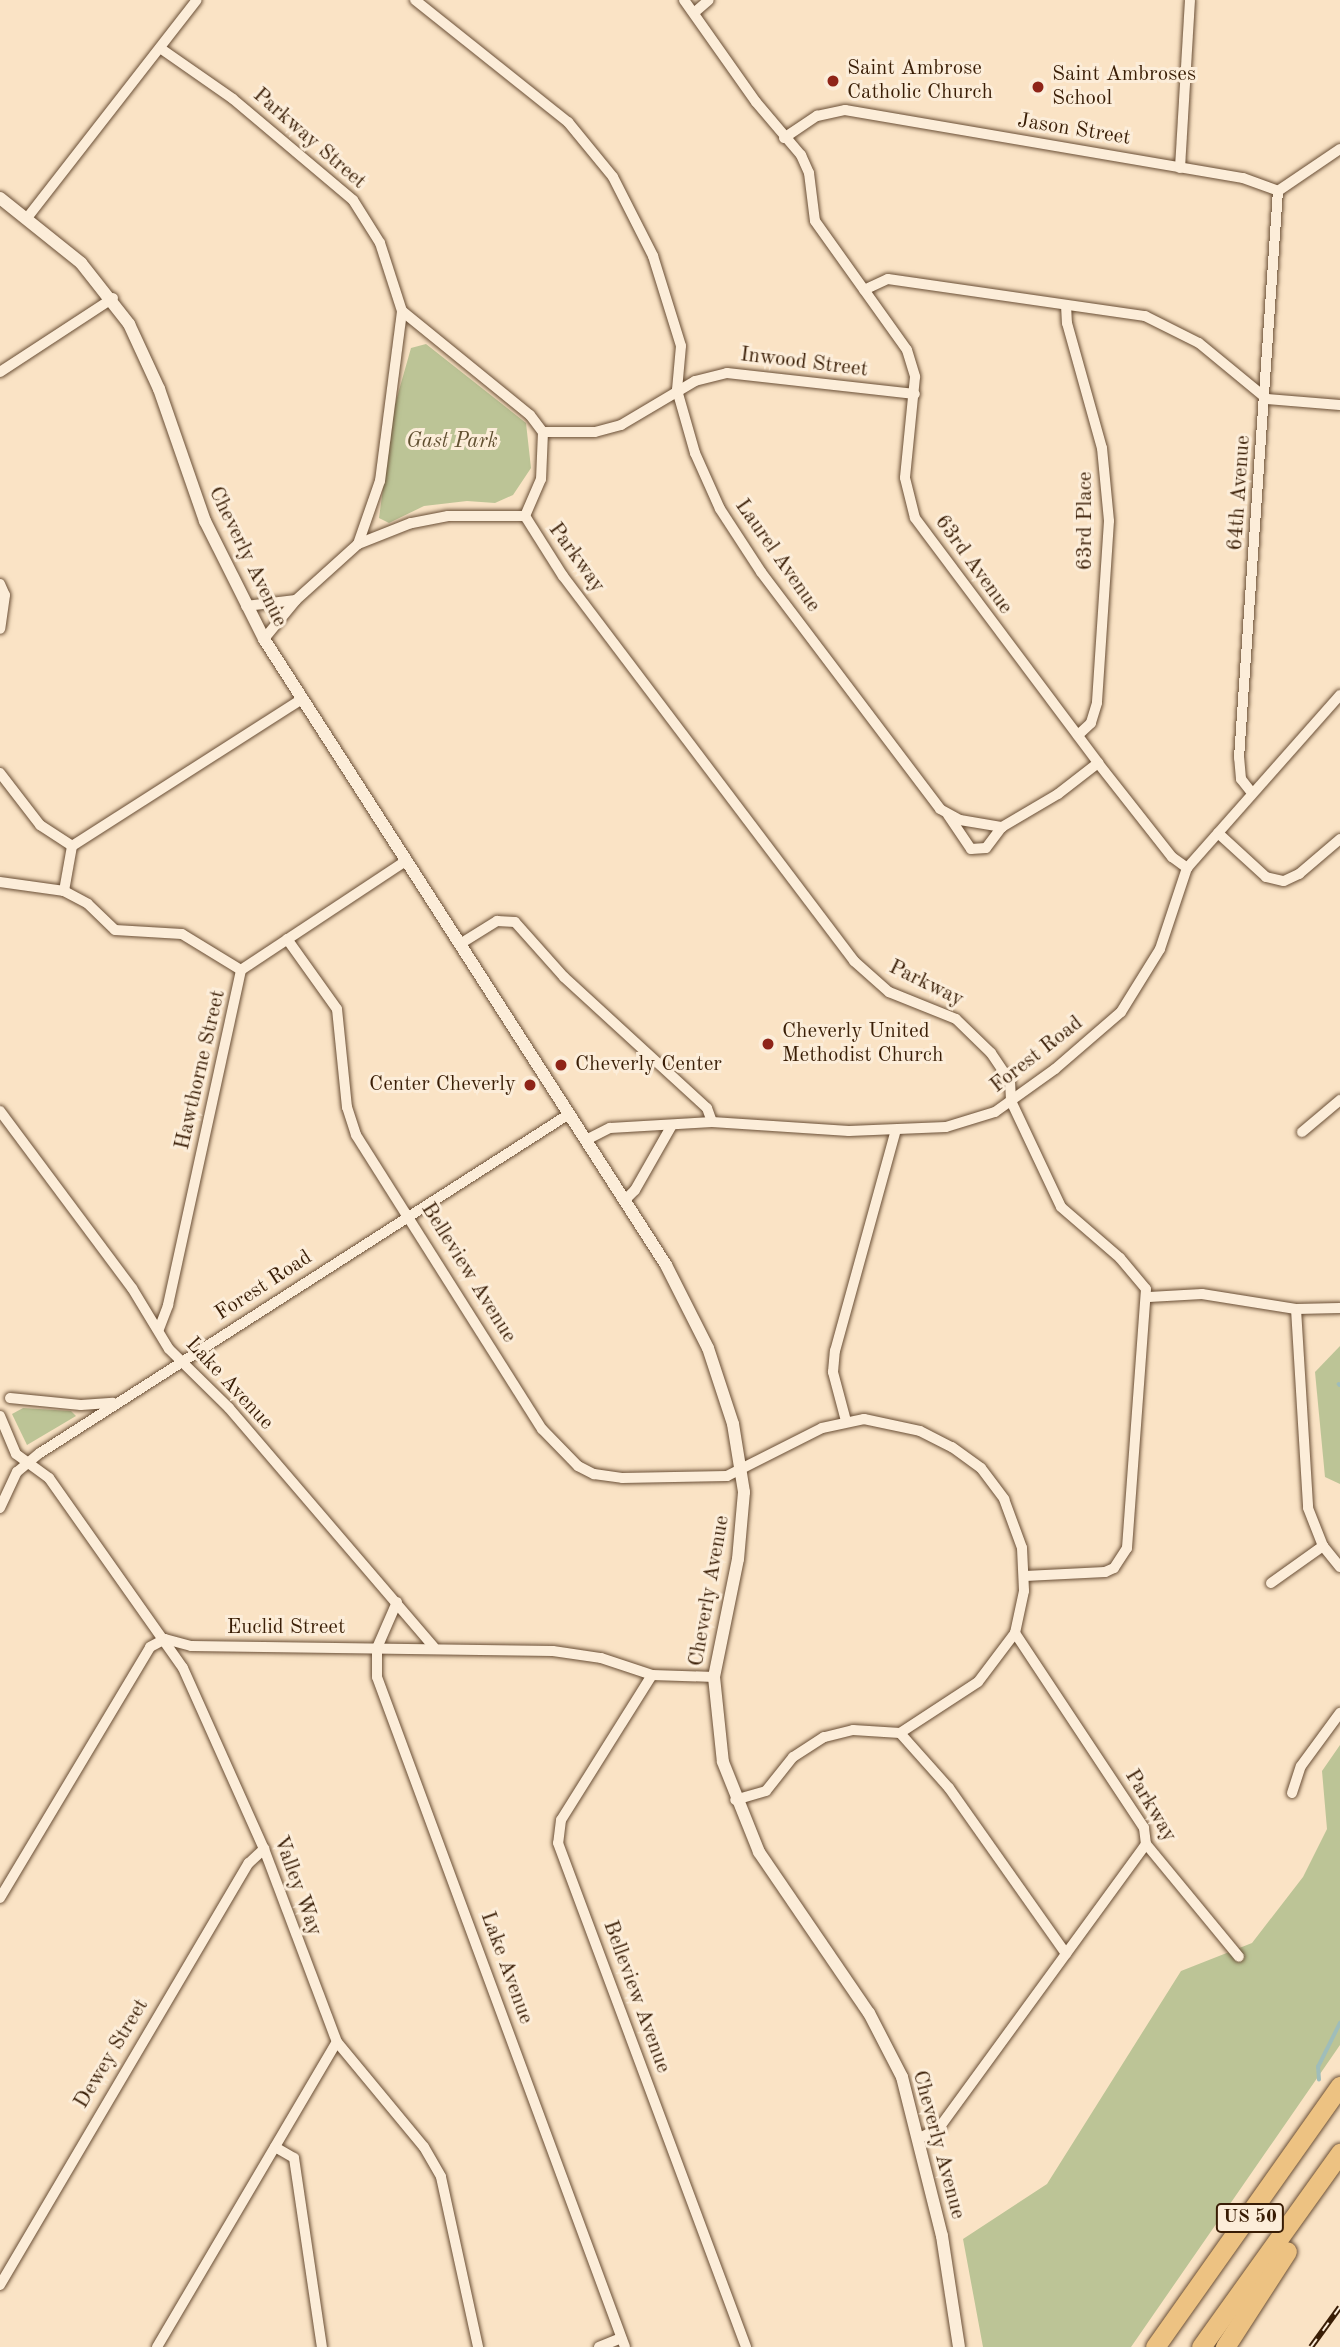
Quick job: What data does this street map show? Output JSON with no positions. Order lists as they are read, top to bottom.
{
  "streets": {
    "highway": ["US 50"],
    "street": [
      "Jason Street",
      "Parkway Street",
      "Inwood Street",
      "64th Avenue",
      "63rd Place",
      "Laurel Avenue",
      "Cheverly Avenue",
      "Parkway",
      "63rd Avenue",
      "Forest Road",
      "Hawthorne Street",
      "Belleview Avenue",
      "Lake Avenue",
      "Euclid Street",
      "Valley Way",
      "Dewey Street"
    ]
  },
  "crossings": [
    ["Jason Street", "64th Avenue"],
    ["Jason Street", "63rd Avenue"],
    ["Inwood Street", "Laurel Avenue"],
    ["Inwood Street", "63rd Avenue"],
    ["64th Avenue", "Forest Road"],
    ["63rd Place", "63rd Avenue"],
    ["Cheverly Avenue", "Forest Road"],
    ["Cheverly Avenue", "Hawthorne Street"],
    ["Cheverly Avenue", "Belleview Avenue"],
    ["Cheverly Avenue", "Euclid Street"],
    ["Parkway", "Forest Road"],
    ["63rd Avenue", "Forest Road"],
    ["Forest Road", "Belleview Avenue"],
    ["Forest Road", "Lake Avenue"],
    ["Forest Road", "Valley Way"],
    ["Hawthorne Street", "Belleview Avenue"],
    ["Hawthorne Street", "Lake Avenue"],
    ["Belleview Avenue", "Euclid Street"],
    ["Lake Avenue", "Euclid Street"],
    ["Euclid Street", "Valley Way"],
    ["Valley Way", "Dewey Street"]
  ],
  "parks": ["Gast Park"],
  "places": [
    "Saint Ambrose Catholic Church",
    "Saint Ambroses School",
    "Cheverly United Methodist Church",
    "Cheverly Center",
    "Center Cheverly"
  ]
}
